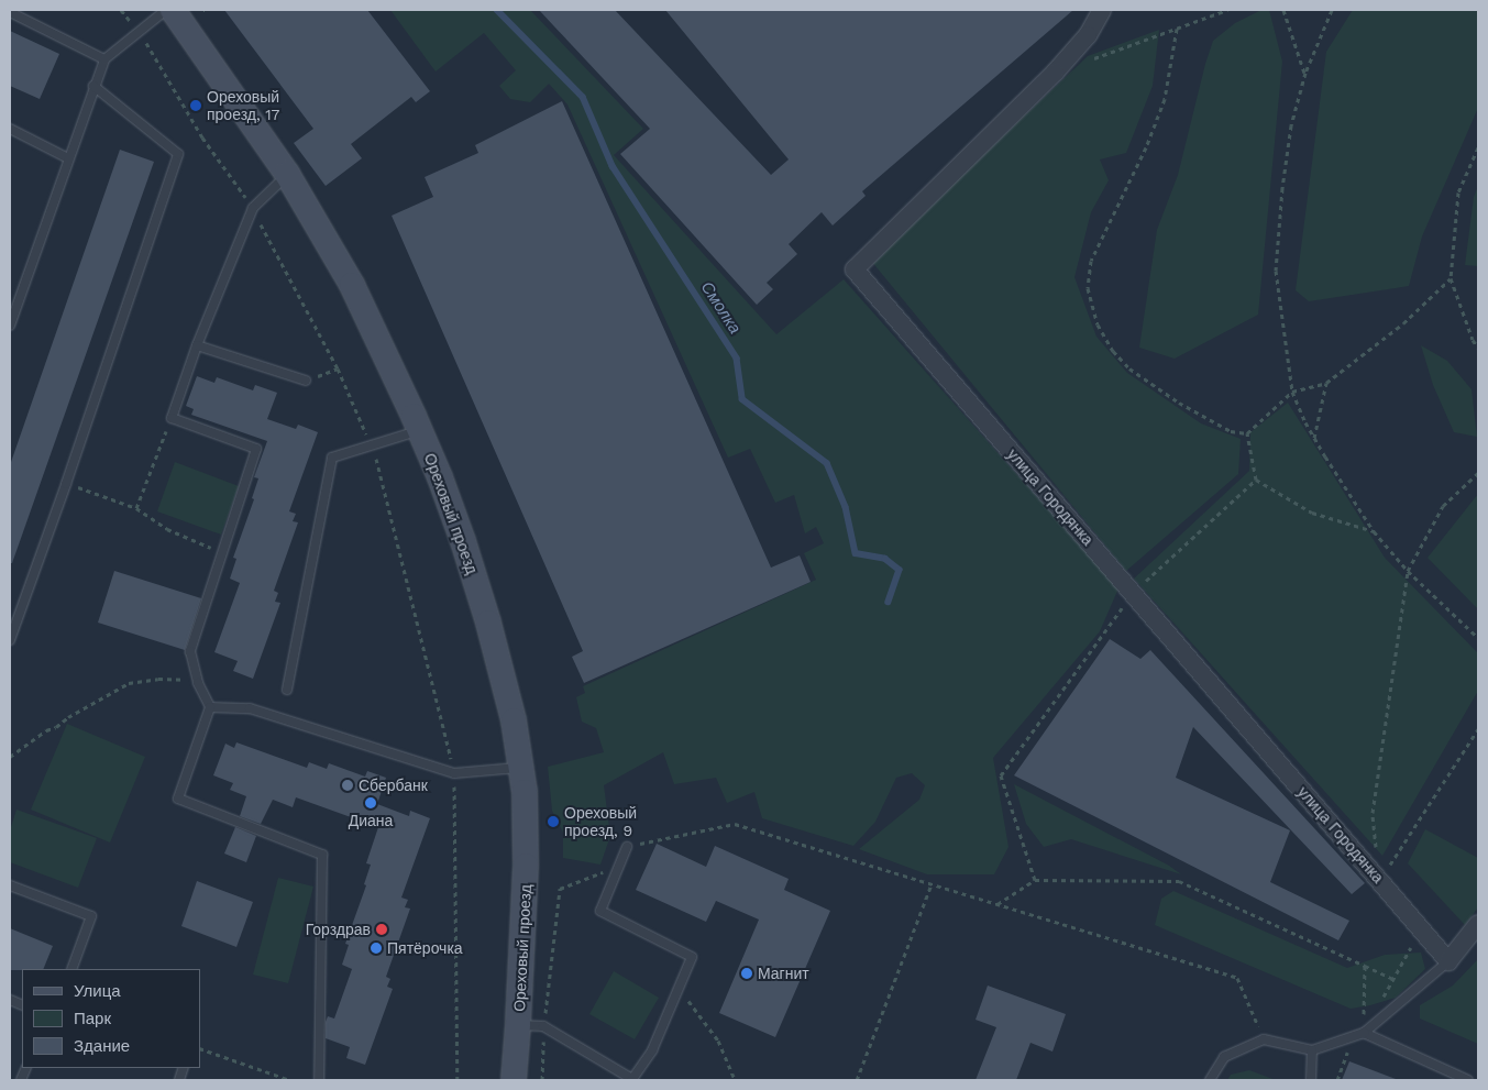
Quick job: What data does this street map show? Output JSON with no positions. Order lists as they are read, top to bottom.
{
  "streets": {
    "street": ["улица Городянка", "Ореховый проезд"]
  },
  "water": ["Смолка"],
  "places": [
    "Ореховый проезд, 17",
    "Сбербанк",
    "Диана",
    "Ореховый проезд, 9",
    "Горздрав",
    "Пятёрочка",
    "Магнит"
  ],
  "legend": ["Улица", "Парк", "Здание"]
}
